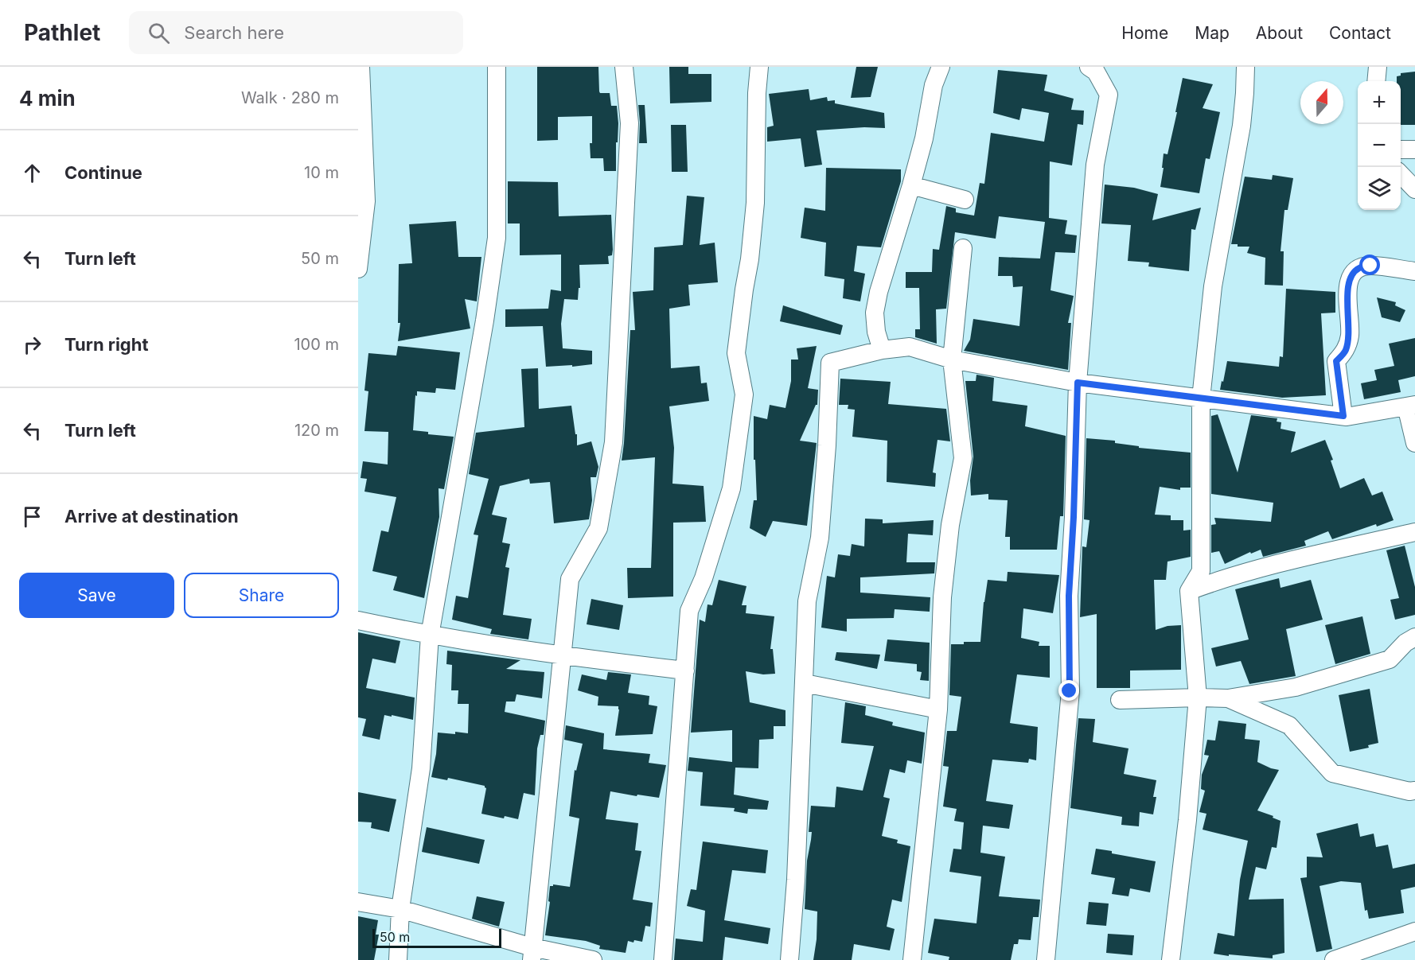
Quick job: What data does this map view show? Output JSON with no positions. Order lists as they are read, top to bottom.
{
  "scale_bar": "50 m",
  "north": "top",
  "page": {
    "header": "Pathlet",
    "search": "Search here",
    "nav": [
      "Home",
      "Map",
      "About",
      "Contact"
    ],
    "heading": ["4 min", "Walk · 280 m"],
    "map_buttons": ["+", "−"],
    "list": [
      ["Continue", "10 m"],
      ["Turn left", "50 m"],
      ["Turn right", "100 m"],
      ["Turn left", "120 m"],
      "Arrive at destination"
    ],
    "buttons": ["Save", "Share"],
    "scale": "50 m"
  }
}
